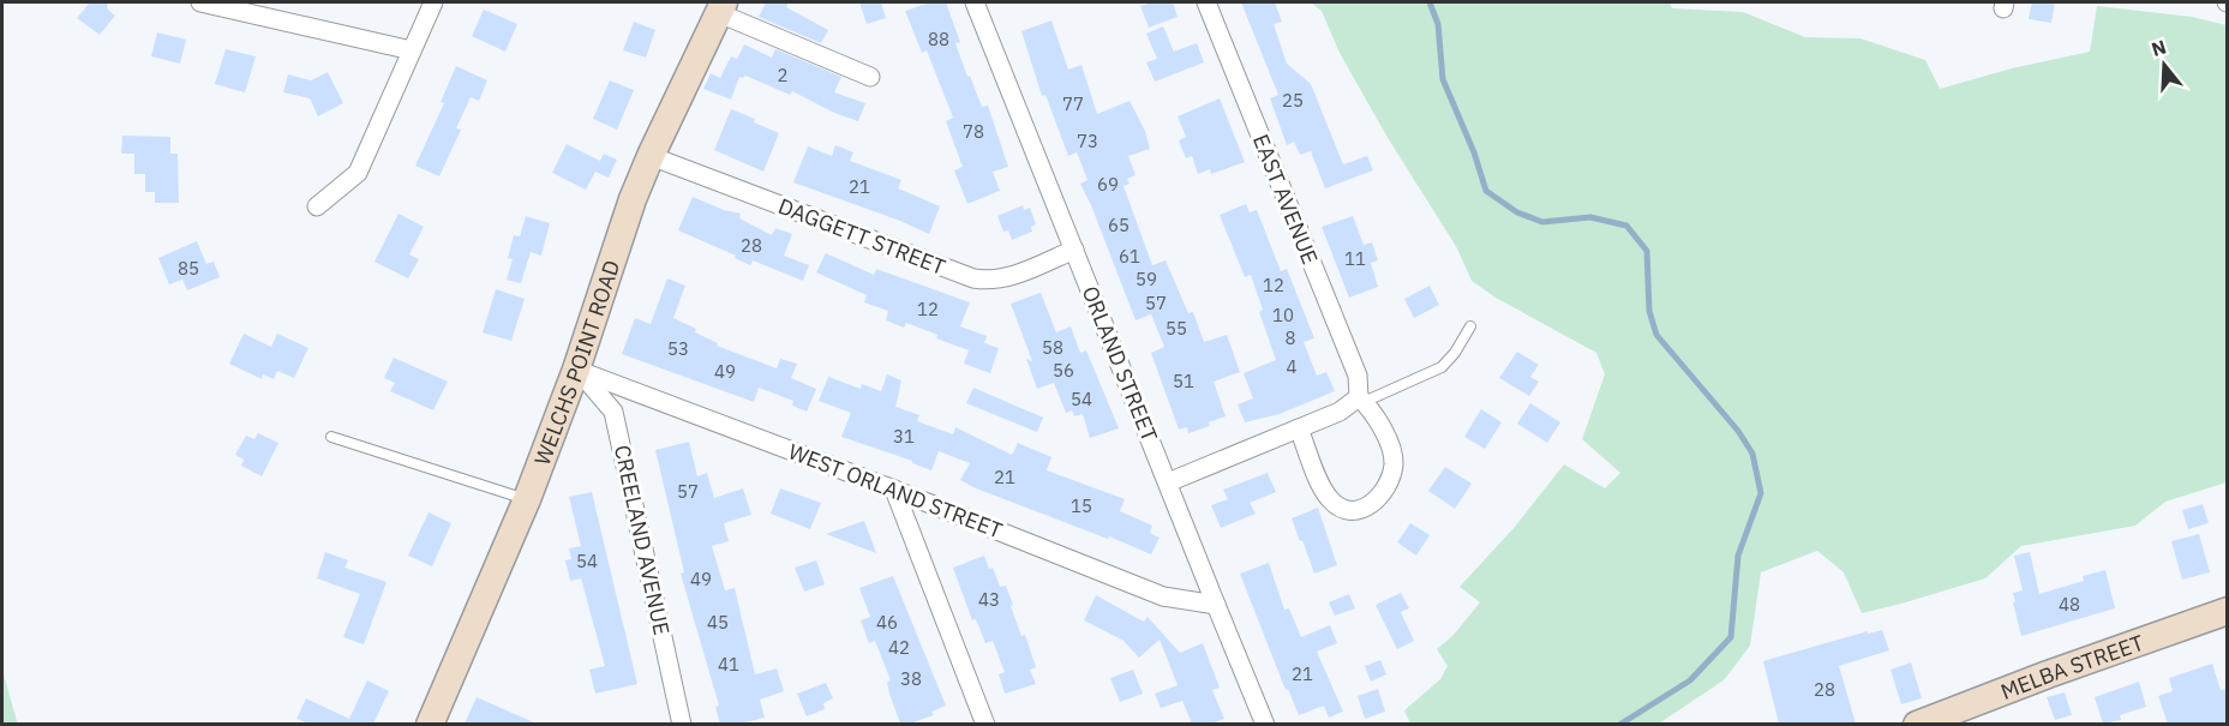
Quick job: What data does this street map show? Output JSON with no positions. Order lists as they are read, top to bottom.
{
  "streets": {
    "street": [
      "EAST AVENUE",
      "DAGGETT STREET",
      "WELCHS POINT ROAD",
      "ORLAND STREET",
      "WEST ORLAND STREET",
      "CREELAND AVENUE",
      "MELBA STREET"
    ]
  },
  "crossings": [
    ["DAGGETT STREET", "WELCHS POINT ROAD"],
    ["DAGGETT STREET", "ORLAND STREET"],
    ["WELCHS POINT ROAD", "WEST ORLAND STREET"],
    ["WELCHS POINT ROAD", "CREELAND AVENUE"],
    ["ORLAND STREET", "WEST ORLAND STREET"],
    ["WEST ORLAND STREET", "CREELAND AVENUE"]
  ],
  "house_numbers": [
    "88",
    "2",
    "25",
    "77",
    "78",
    "73",
    "69",
    "21",
    "65",
    "28",
    "61",
    "11",
    "85",
    "59",
    "12",
    "57",
    "12",
    "10",
    "55",
    "8",
    "58",
    "53",
    "4",
    "56",
    "49",
    "51",
    "54",
    "31",
    "21",
    "57",
    "15",
    "54",
    "49",
    "43",
    "48",
    "45",
    "46",
    "42",
    "41",
    "21",
    "38",
    "28"
  ],
  "north": "top"
}
